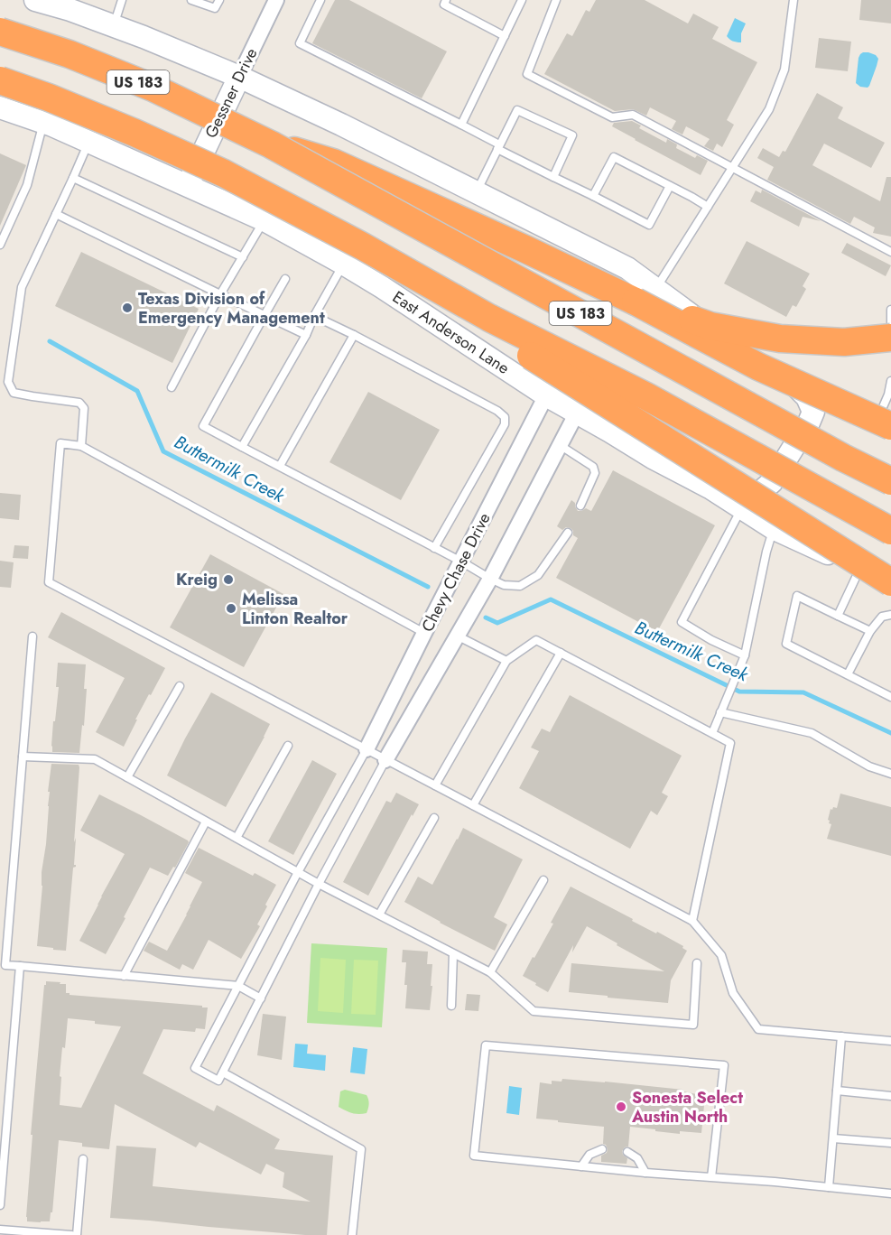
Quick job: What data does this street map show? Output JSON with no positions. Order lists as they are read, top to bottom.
{
  "streets": {
    "highway": ["US 183"],
    "main road": ["Gessner Drive", "East Anderson Lane"],
    "street": ["Chevy Chase Drive"]
  },
  "crossings": [
    ["Gessner Drive", "East Anderson Lane"],
    ["East Anderson Lane", "Chevy Chase Drive"]
  ],
  "water": ["Buttermilk Creek"],
  "places": [
    "Texas Division of Emergency Management",
    "Kreig",
    "Melissa Linton Realtor",
    "Sonesta Select Austin North"
  ]
}
